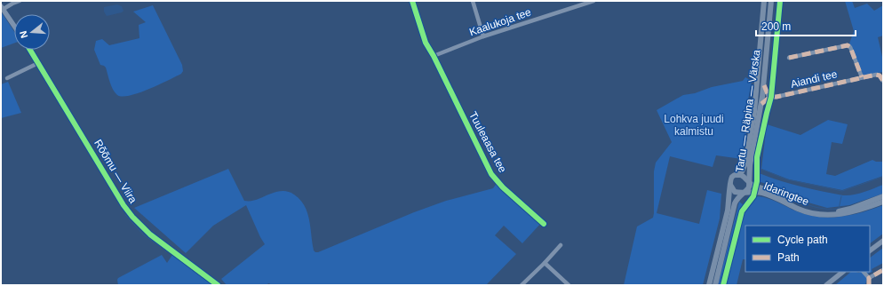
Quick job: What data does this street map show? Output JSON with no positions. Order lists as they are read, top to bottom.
{
  "streets": {
    "main road": ["Tartu — Räpina — Värska", "Idaringtee"],
    "street": [
      "Kaalukoja tee",
      "Aiandi tee",
      "Tuuleaasa tee",
      "Rõõmu — Viira"
    ]
  },
  "crossings": [
    ["Kaalukoja tee", "Tuuleaasa tee"],
    ["Tartu — Räpina — Värska", "Idaringtee"]
  ],
  "parks": ["Lohkva juudi kalmistu"],
  "legend": ["Cycle path", "Path"],
  "scale_bar": "200 m",
  "north": "left"
}
